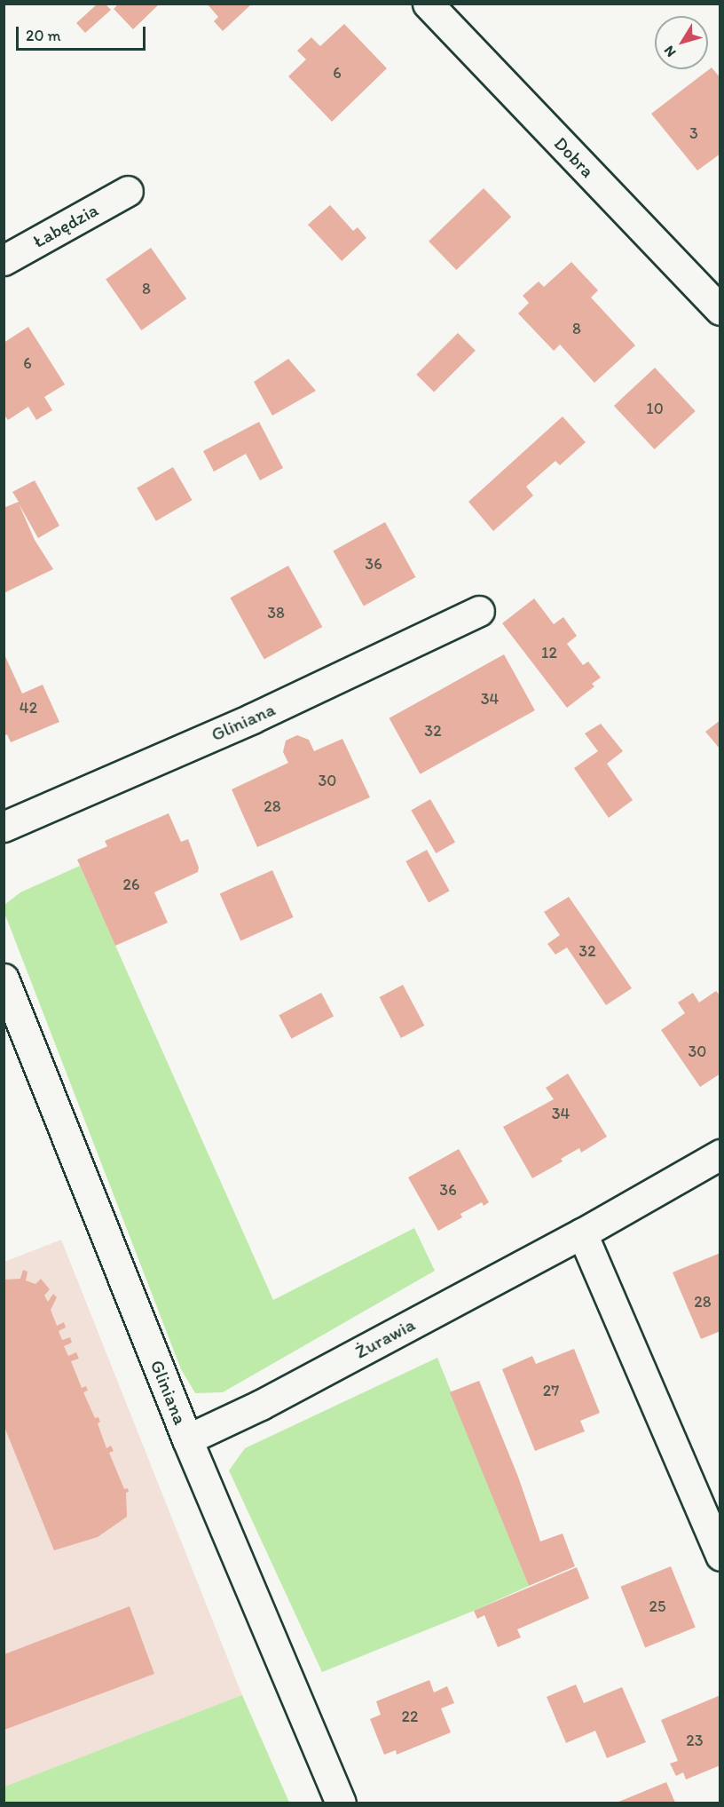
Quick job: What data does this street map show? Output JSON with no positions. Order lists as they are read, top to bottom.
{
  "streets": {
    "street": [
      "Dobra",
      "Łabędzia",
      "Gliniana",
      "Żurawia"
    ]
  },
  "crossings": [
    ["Gliniana", "Żurawia"]
  ],
  "house_numbers": [
    "6",
    "3",
    "8",
    "8",
    "6",
    "10",
    "36",
    "38",
    "12",
    "34",
    "42",
    "32",
    "30",
    "28",
    "26",
    "32",
    "30",
    "34",
    "36",
    "28",
    "27",
    "25",
    "22",
    "23"
  ],
  "scale_bar": "20 m",
  "north": "bottom left"
}
